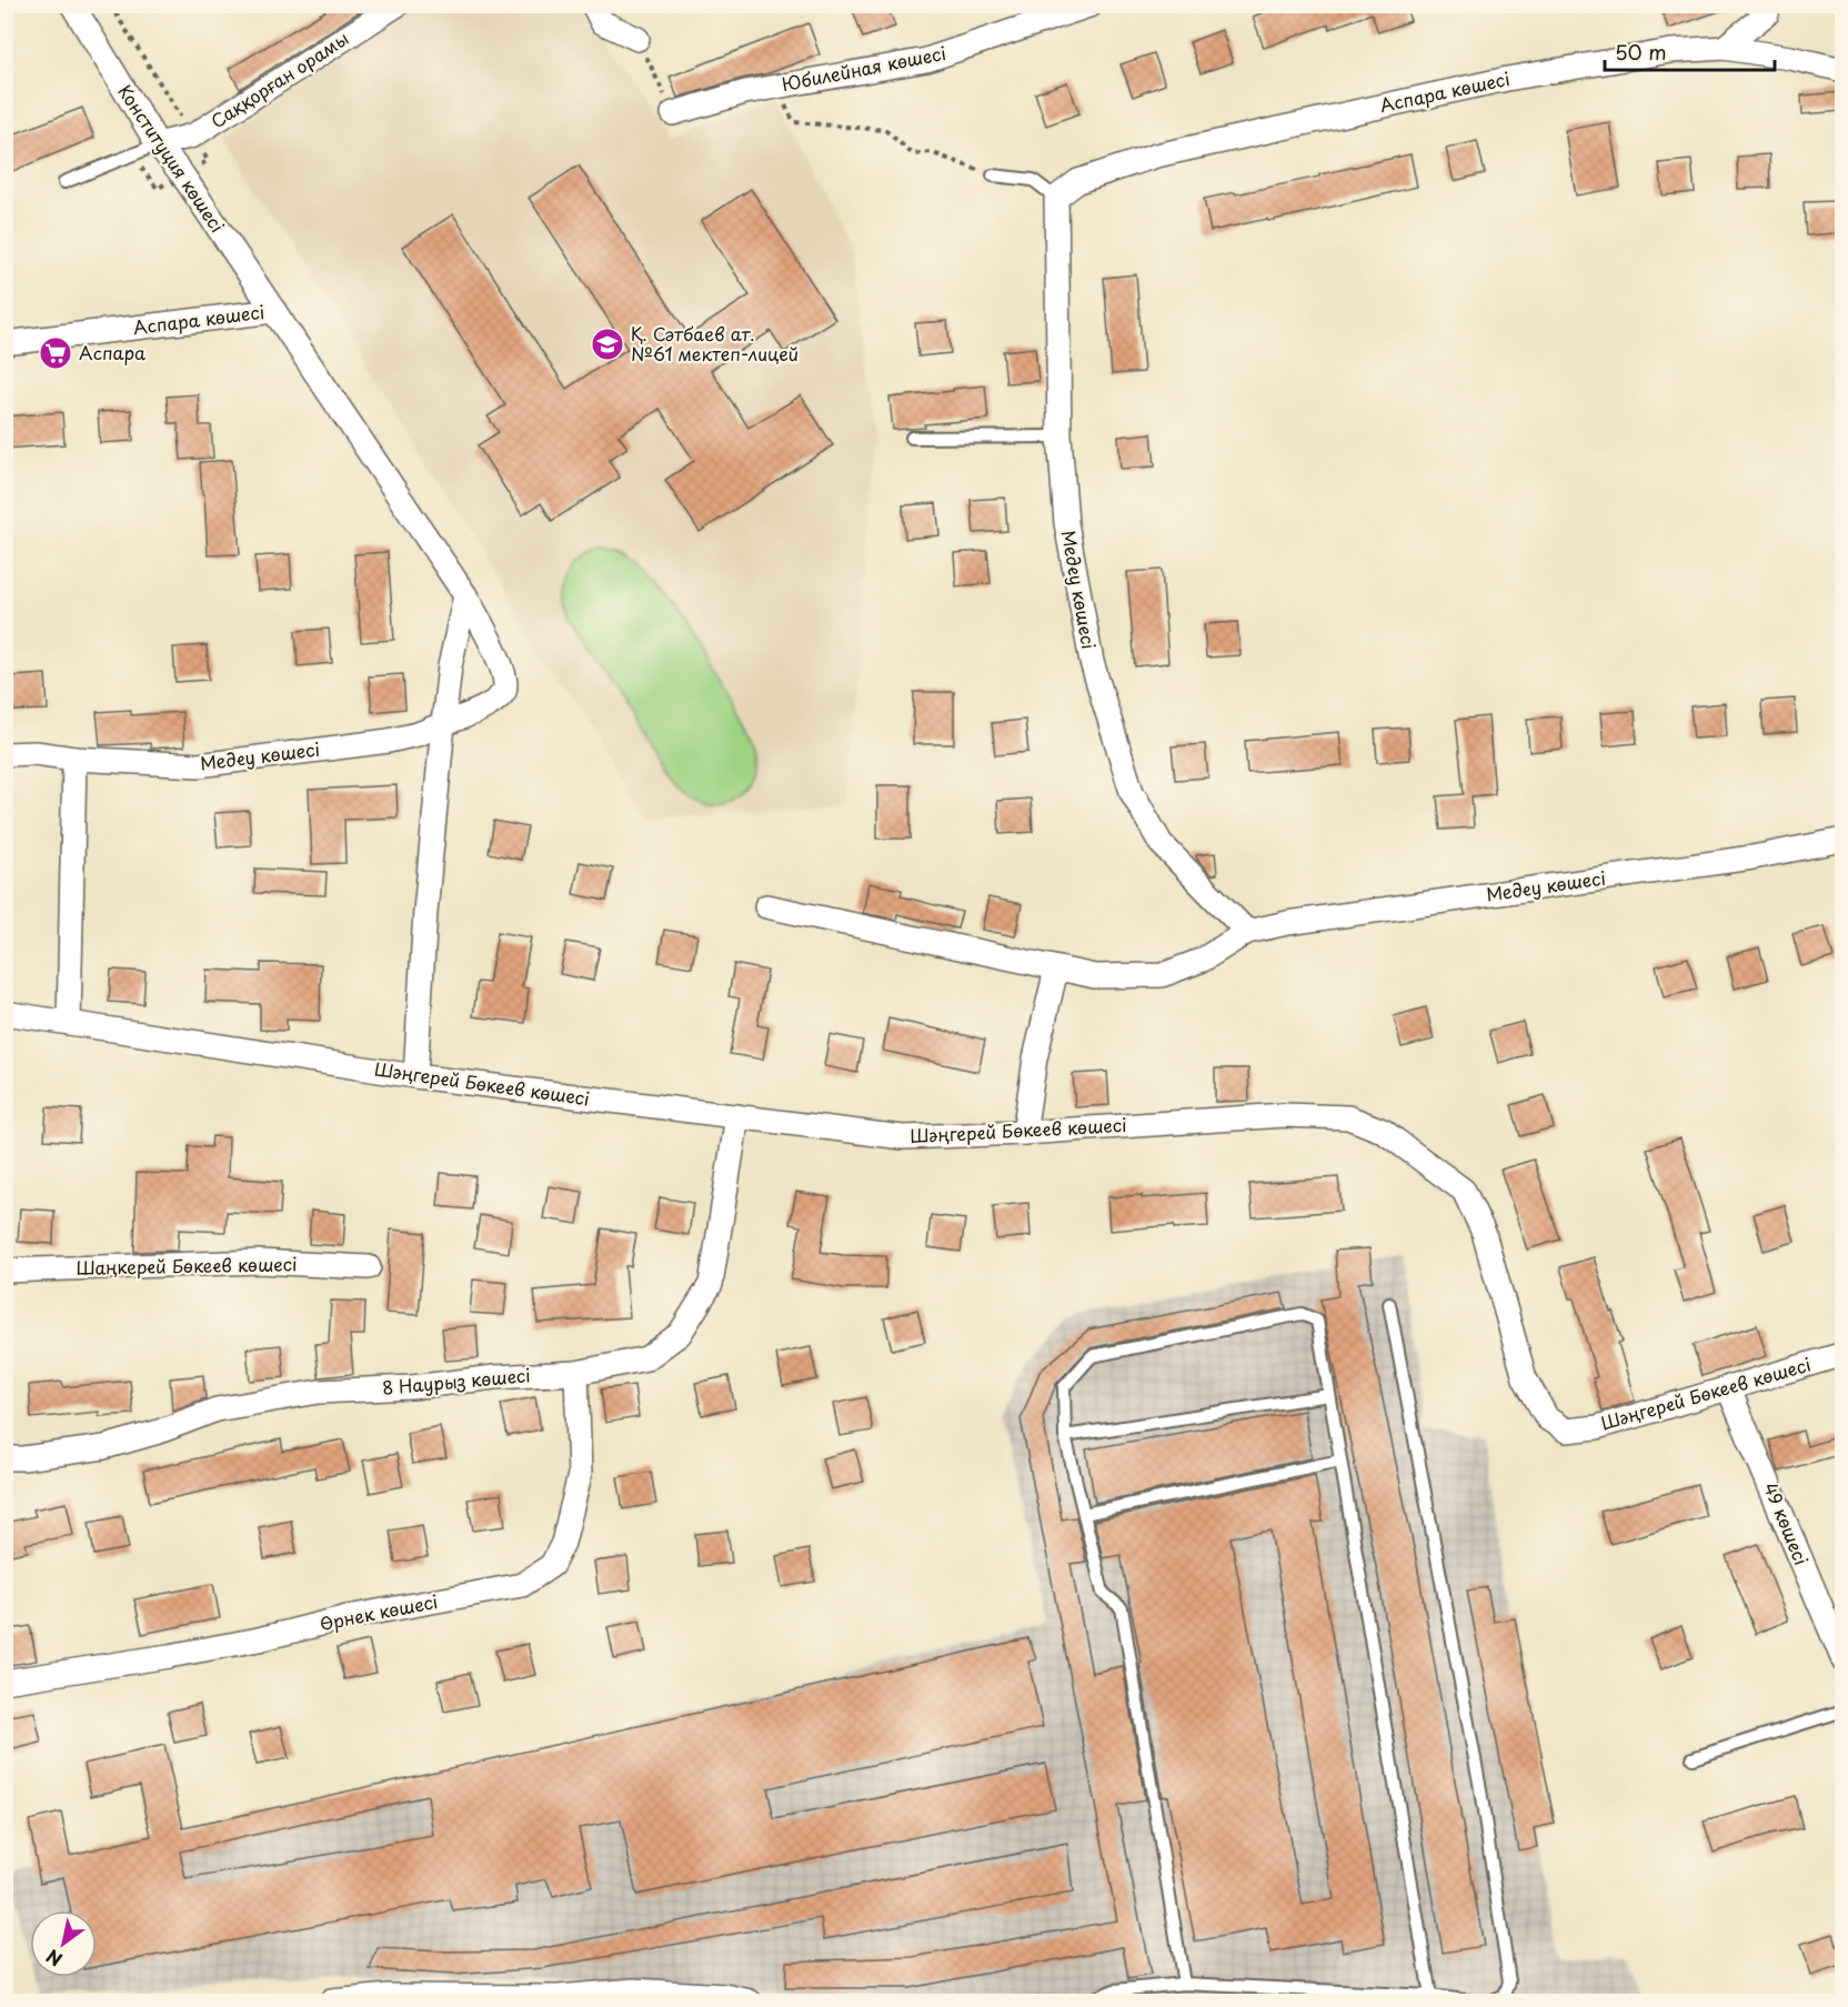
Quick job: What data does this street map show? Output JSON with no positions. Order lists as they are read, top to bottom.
{
  "streets": {
    "street": [
      "Юбилейная көшесі",
      "Саққорған орамы",
      "Аспара көшесі",
      "Конституция көшесі",
      "Медеу көшесі",
      "Шәңгерей Бөкеев көшесі",
      "Шаңкерей Бөкеев көшесі",
      "8 Наурыз көшесі",
      "49 көшесі",
      "Өрнек көшесі"
    ]
  },
  "crossings": [
    ["Саққорған орамы", "Конституция көшесі"],
    ["Аспара көшесі", "Конституция көшесі"],
    ["Аспара көшесі", "Медеу көшесі"],
    ["Конституция көшесі", "Медеу көшесі"],
    ["Шәңгерей Бөкеев көшесі", "8 Наурыз көшесі"],
    ["Шәңгерей Бөкеев көшесі", "49 көшесі"],
    ["8 Наурыз көшесі", "Өрнек көшесі"]
  ],
  "places": {
    "school or university": ["Қ. Сәтбаев ат. №61 мектеп-лицей"],
    "supermarket": ["Аспара"]
  },
  "scale_bar": "50 m",
  "north": "bottom left"
}
